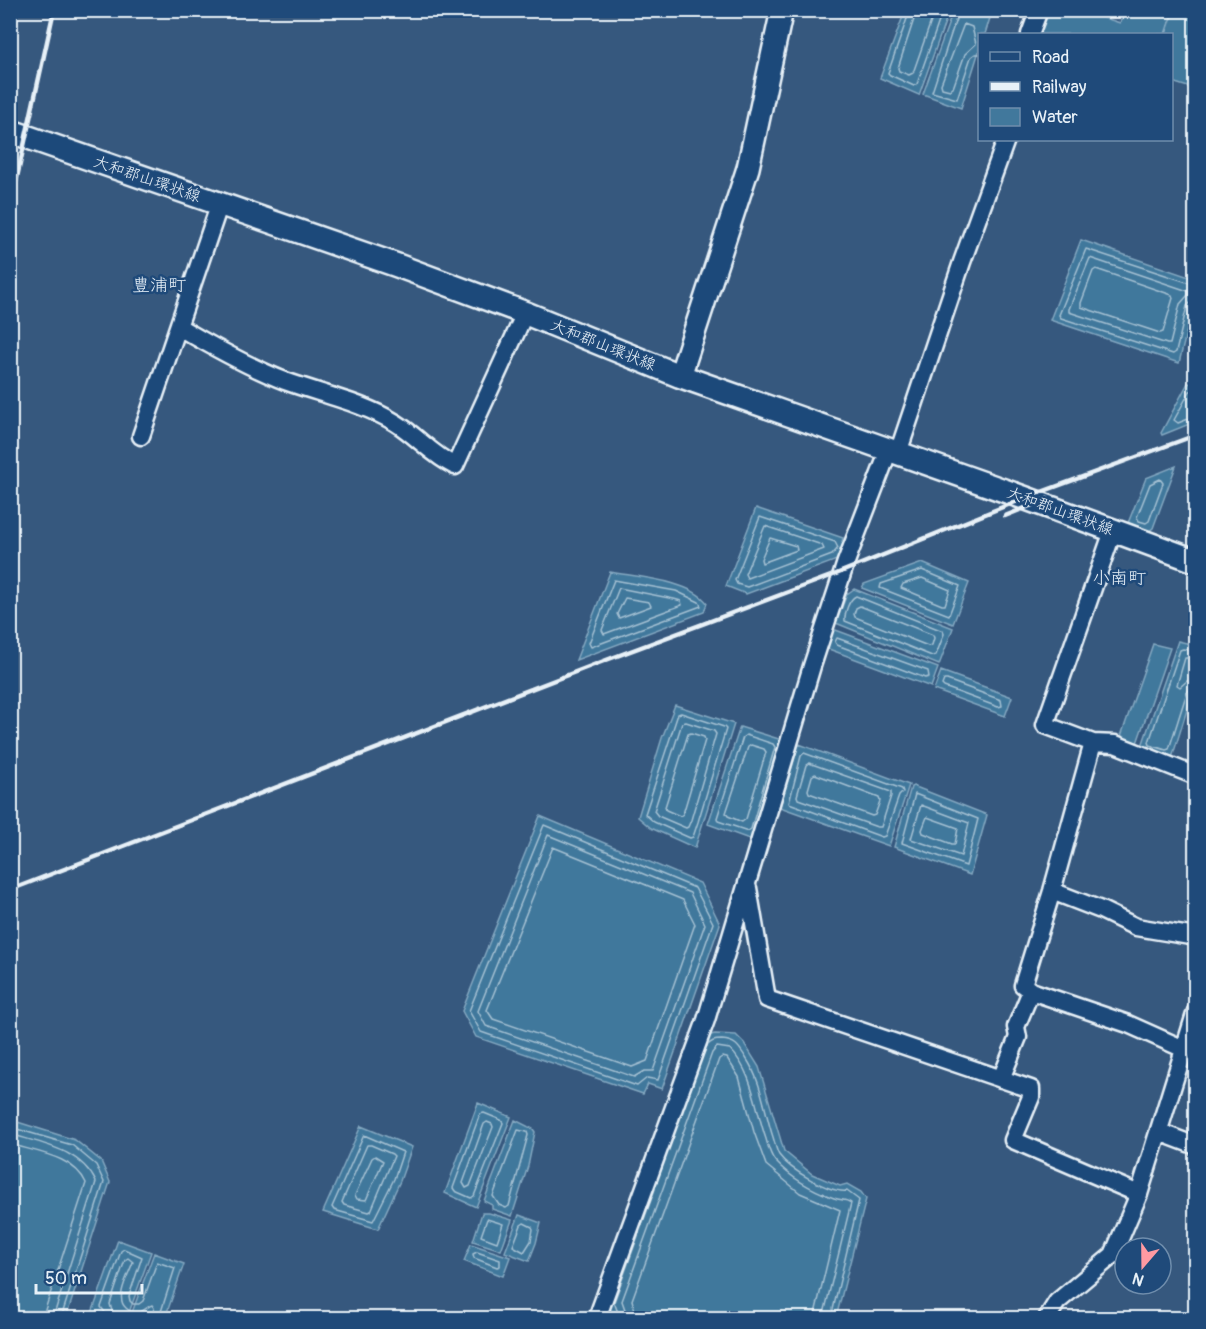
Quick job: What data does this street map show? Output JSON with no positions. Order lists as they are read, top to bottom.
{
  "streets": {
    "main road": ["大和郡山環状線"]
  },
  "districts": ["豊浦町", "小南町"],
  "legend": ["Road", "Railway", "Water"],
  "scale_bar": "50 m",
  "north": "bottom"
}
